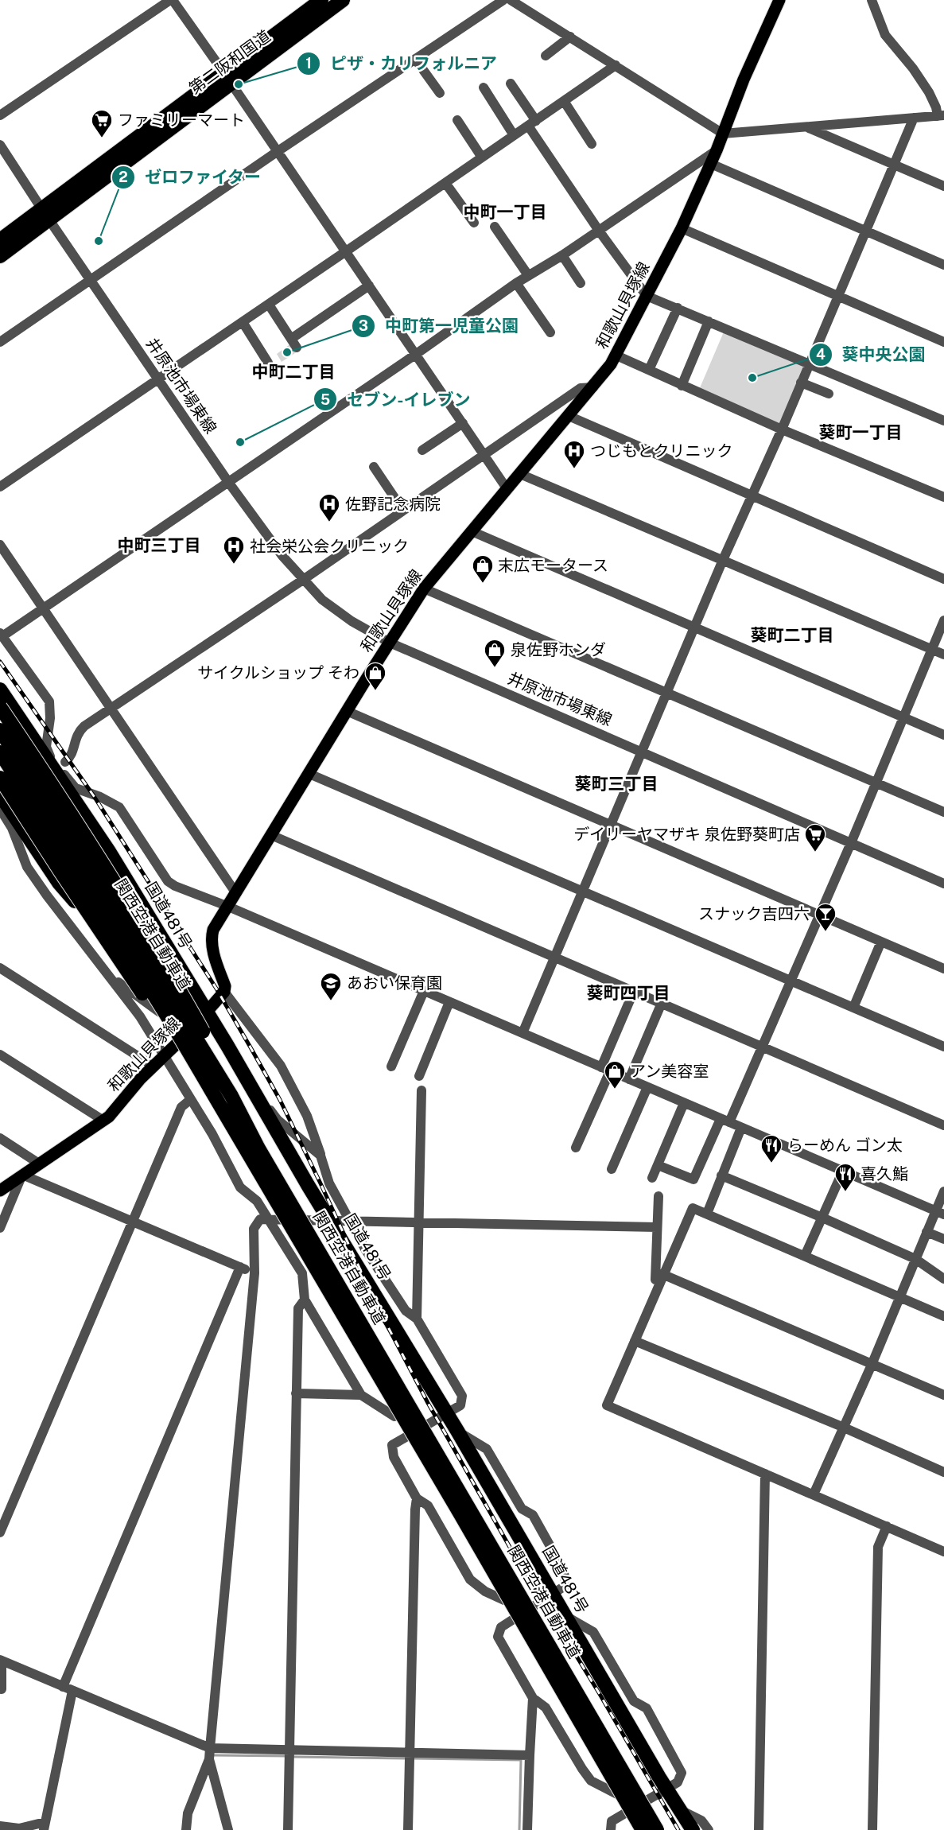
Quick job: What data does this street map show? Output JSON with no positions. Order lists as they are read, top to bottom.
{
  "streets": {
    "highway": ["第二阪和国道", "国道481号", "関西空港自動車道"],
    "main road": ["和歌山貝塚線"],
    "street": ["井原池市場東線"]
  },
  "crossings": [
    ["第二阪和国道", "井原池市場東線"],
    ["和歌山貝塚線", "井原池市場東線"],
    ["和歌山貝塚線", "国道481号"]
  ],
  "districts": [
    "中町一丁目",
    "中町二丁目",
    "葵町一丁目",
    "中町三丁目",
    "葵町二丁目",
    "葵町三丁目",
    "葵町四丁目"
  ],
  "places": {
    "other": [
      "ピザ・カリフォルニア",
      "ゼロファイター",
      "中町第一児童公園",
      "葵中央公園",
      "セブン-イレブン"
    ],
    "supermarket": ["ファミリーマート", "デイリーヤマザキ 泉佐野葵町店"],
    "hospital": ["つじもとクリニック", "佐野記念病院", "社会栄公会クリニック"],
    "shop": [
      "末広モータース",
      "泉佐野ホンダ",
      "サイクルショップ そわ",
      "アン美容室"
    ],
    "bar": ["スナック吉四六"],
    "school or university": ["あおい保育園"],
    "restaurant": ["らーめん ゴン太", "喜久鮨"]
  }
}
